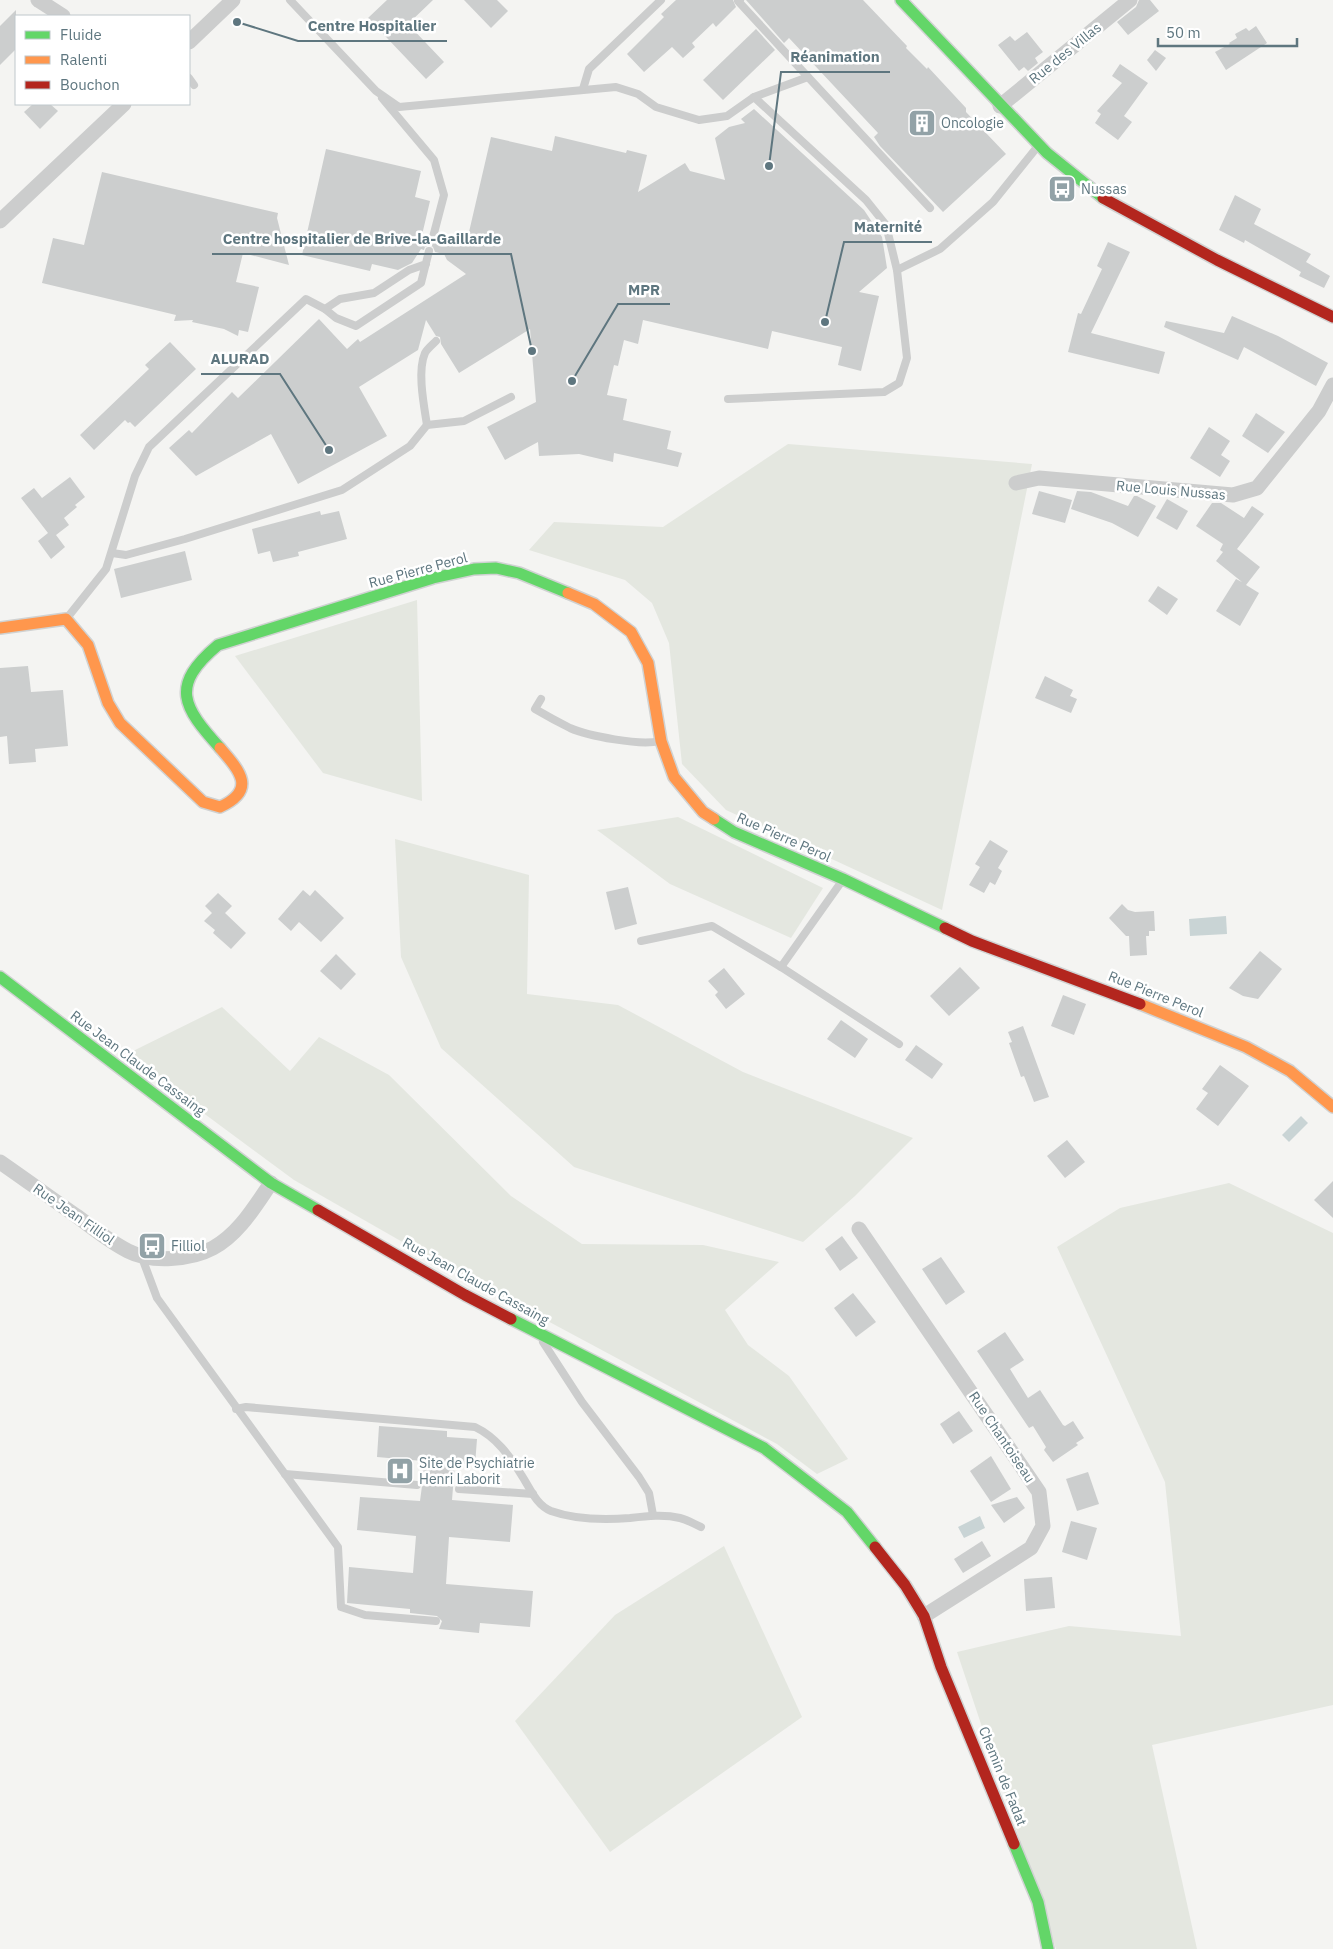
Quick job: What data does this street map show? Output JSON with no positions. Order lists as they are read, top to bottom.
{
  "streets": {
    "street": [
      "Rue des Villas",
      "Rue Louis Nussas",
      "Rue Pierre Perol",
      "Rue Jean Claude Cassaing",
      "Rue Jean Filliol",
      "Rue Chantoiseau",
      "Chemin de Fadat"
    ]
  },
  "crossings": [
    ["Rue Jean Claude Cassaing", "Rue Jean Filliol"],
    ["Rue Jean Claude Cassaing", "Rue Chantoiseau"],
    ["Rue Jean Claude Cassaing", "Chemin de Fadat"],
    ["Rue Chantoiseau", "Chemin de Fadat"]
  ],
  "places": {
    "other": [
      "Centre Hospitalier",
      "Réanimation",
      "Maternité",
      "Centre hospitalier de Brive-la-Gaillarde",
      "MPR",
      "ALURAD"
    ],
    "building": ["Oncologie"],
    "bus stop": ["Nussas", "Filliol"],
    "hospital": ["Site de Psychiatrie Henri Laborit"]
  },
  "legend": ["Fluide", "Ralenti", "Bouchon"],
  "scale_bar": "50 m"
}
